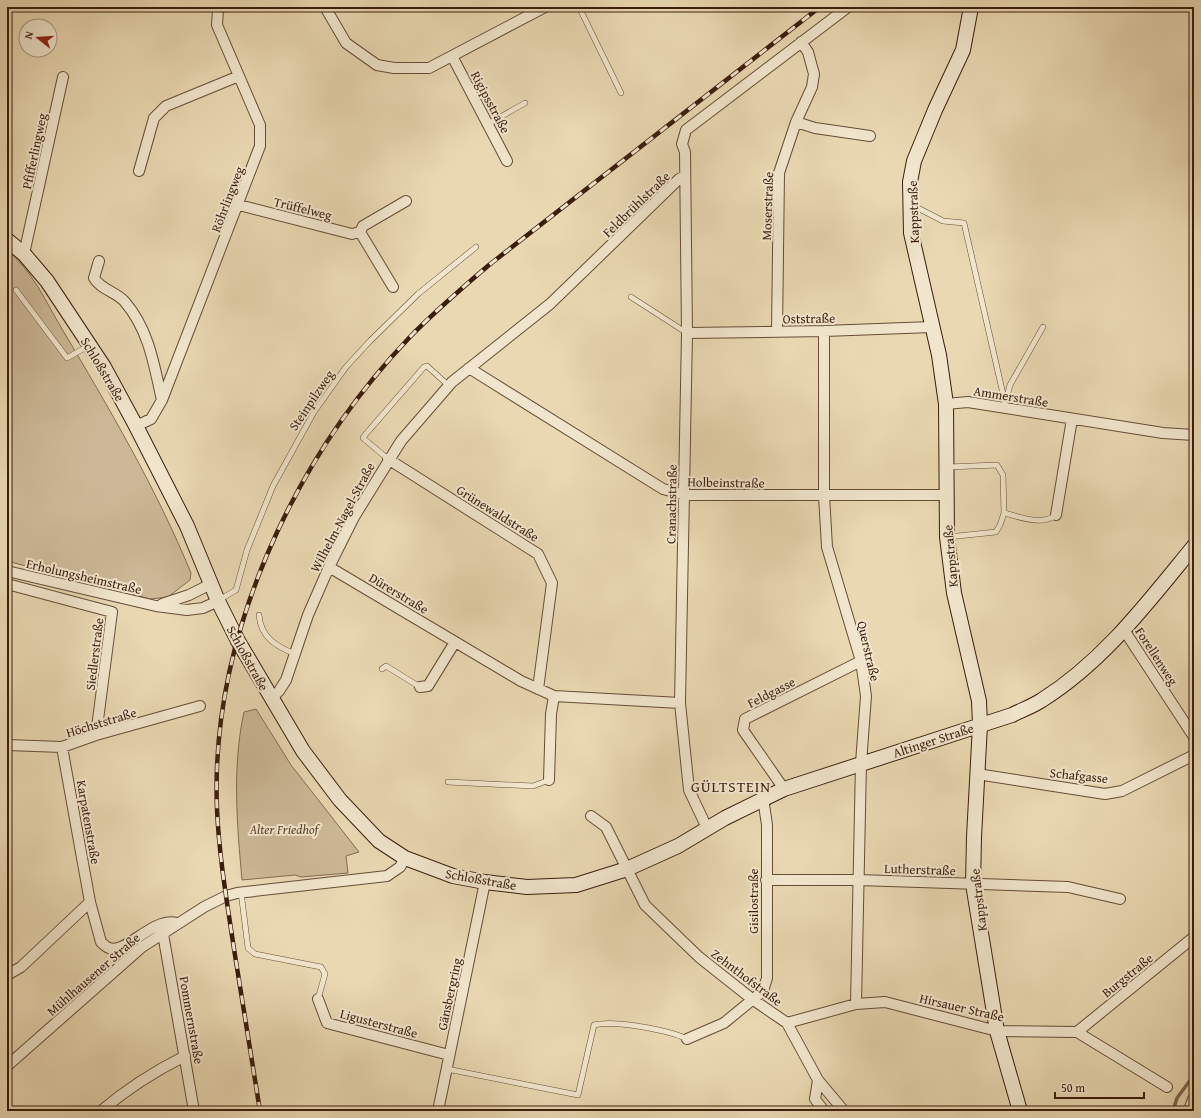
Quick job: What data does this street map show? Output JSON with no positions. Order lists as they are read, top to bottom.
{
  "streets": {
    "street": [
      "Rigipsstraße",
      "Pfifferlingweg",
      "Röhrlingweg",
      "Feldbrühlstraße",
      "Moserstraße",
      "Trüffelweg",
      "Kappstraße",
      "Oststraße",
      "Schloßstraße",
      "Ammerstraße",
      "Holbeinstraße",
      "Cranachstraße",
      "Grünewaldstraße",
      "Wilhelm-Nagel-Straße",
      "Erholungsheimstraße",
      "Dürerstraße",
      "Querstraße",
      "Siedlerstraße",
      "Forellenweg",
      "Feldgasse",
      "Höchststraße",
      "Altinger Straße",
      "Schafgasse",
      "Karpatenstraße",
      "Lutherstraße",
      "Gisilostraße",
      "Mühlhausener Straße",
      "Burgstraße",
      "Zehnthofstraße",
      "Gänsbergring",
      "Hirsauer Straße",
      "Pommernstraße",
      "Ligusterstraße"
    ],
    "lane": ["Steinpilzweg"]
  },
  "crossings": [
    ["Pfifferlingweg", "Schloßstraße"],
    ["Röhrlingweg", "Trüffelweg"],
    ["Röhrlingweg", "Schloßstraße"],
    ["Feldbrühlstraße", "Moserstraße"],
    ["Feldbrühlstraße", "Holbeinstraße"],
    ["Feldbrühlstraße", "Cranachstraße"],
    ["Feldbrühlstraße", "Wilhelm-Nagel-Straße"],
    ["Moserstraße", "Oststraße"],
    ["Kappstraße", "Oststraße"],
    ["Kappstraße", "Ammerstraße"],
    ["Kappstraße", "Holbeinstraße"],
    ["Kappstraße", "Altinger Straße"],
    ["Kappstraße", "Schafgasse"],
    ["Kappstraße", "Lutherstraße"],
    ["Kappstraße", "Hirsauer Straße"],
    ["Oststraße", "Cranachstraße"],
    ["Oststraße", "Querstraße"],
    ["Schloßstraße", "Steinpilzweg"],
    ["Schloßstraße", "Wilhelm-Nagel-Straße"],
    ["Schloßstraße", "Erholungsheimstraße"],
    ["Schloßstraße", "Altinger Straße"],
    ["Schloßstraße", "Mühlhausener Straße"],
    ["Schloßstraße", "Zehnthofstraße"],
    ["Schloßstraße", "Gänsbergring"],
    ["Steinpilzweg", "Erholungsheimstraße"],
    ["Holbeinstraße", "Cranachstraße"],
    ["Holbeinstraße", "Wilhelm-Nagel-Straße"],
    ["Holbeinstraße", "Querstraße"],
    ["Cranachstraße", "Dürerstraße"],
    ["Cranachstraße", "Altinger Straße"],
    ["Grünewaldstraße", "Wilhelm-Nagel-Straße"],
    ["Grünewaldstraße", "Dürerstraße"],
    ["Wilhelm-Nagel-Straße", "Dürerstraße"],
    ["Querstraße", "Feldgasse"],
    ["Querstraße", "Altinger Straße"],
    ["Querstraße", "Lutherstraße"],
    ["Querstraße", "Hirsauer Straße"],
    ["Siedlerstraße", "Höchststraße"],
    ["Forellenweg", "Altinger Straße"],
    ["Feldgasse", "Altinger Straße"],
    ["Höchststraße", "Karpatenstraße"],
    ["Altinger Straße", "Gisilostraße"],
    ["Altinger Straße", "Zehnthofstraße"],
    ["Karpatenstraße", "Mühlhausener Straße"],
    ["Lutherstraße", "Gisilostraße"],
    ["Gisilostraße", "Zehnthofstraße"],
    ["Mühlhausener Straße", "Pommernstraße"],
    ["Burgstraße", "Hirsauer Straße"],
    ["Zehnthofstraße", "Hirsauer Straße"],
    ["Gänsbergring", "Ligusterstraße"]
  ],
  "districts": ["GÜLTSTEIN"],
  "parks": ["Alter Friedhof"],
  "scale_bar": "50 m",
  "north": "left"
}
